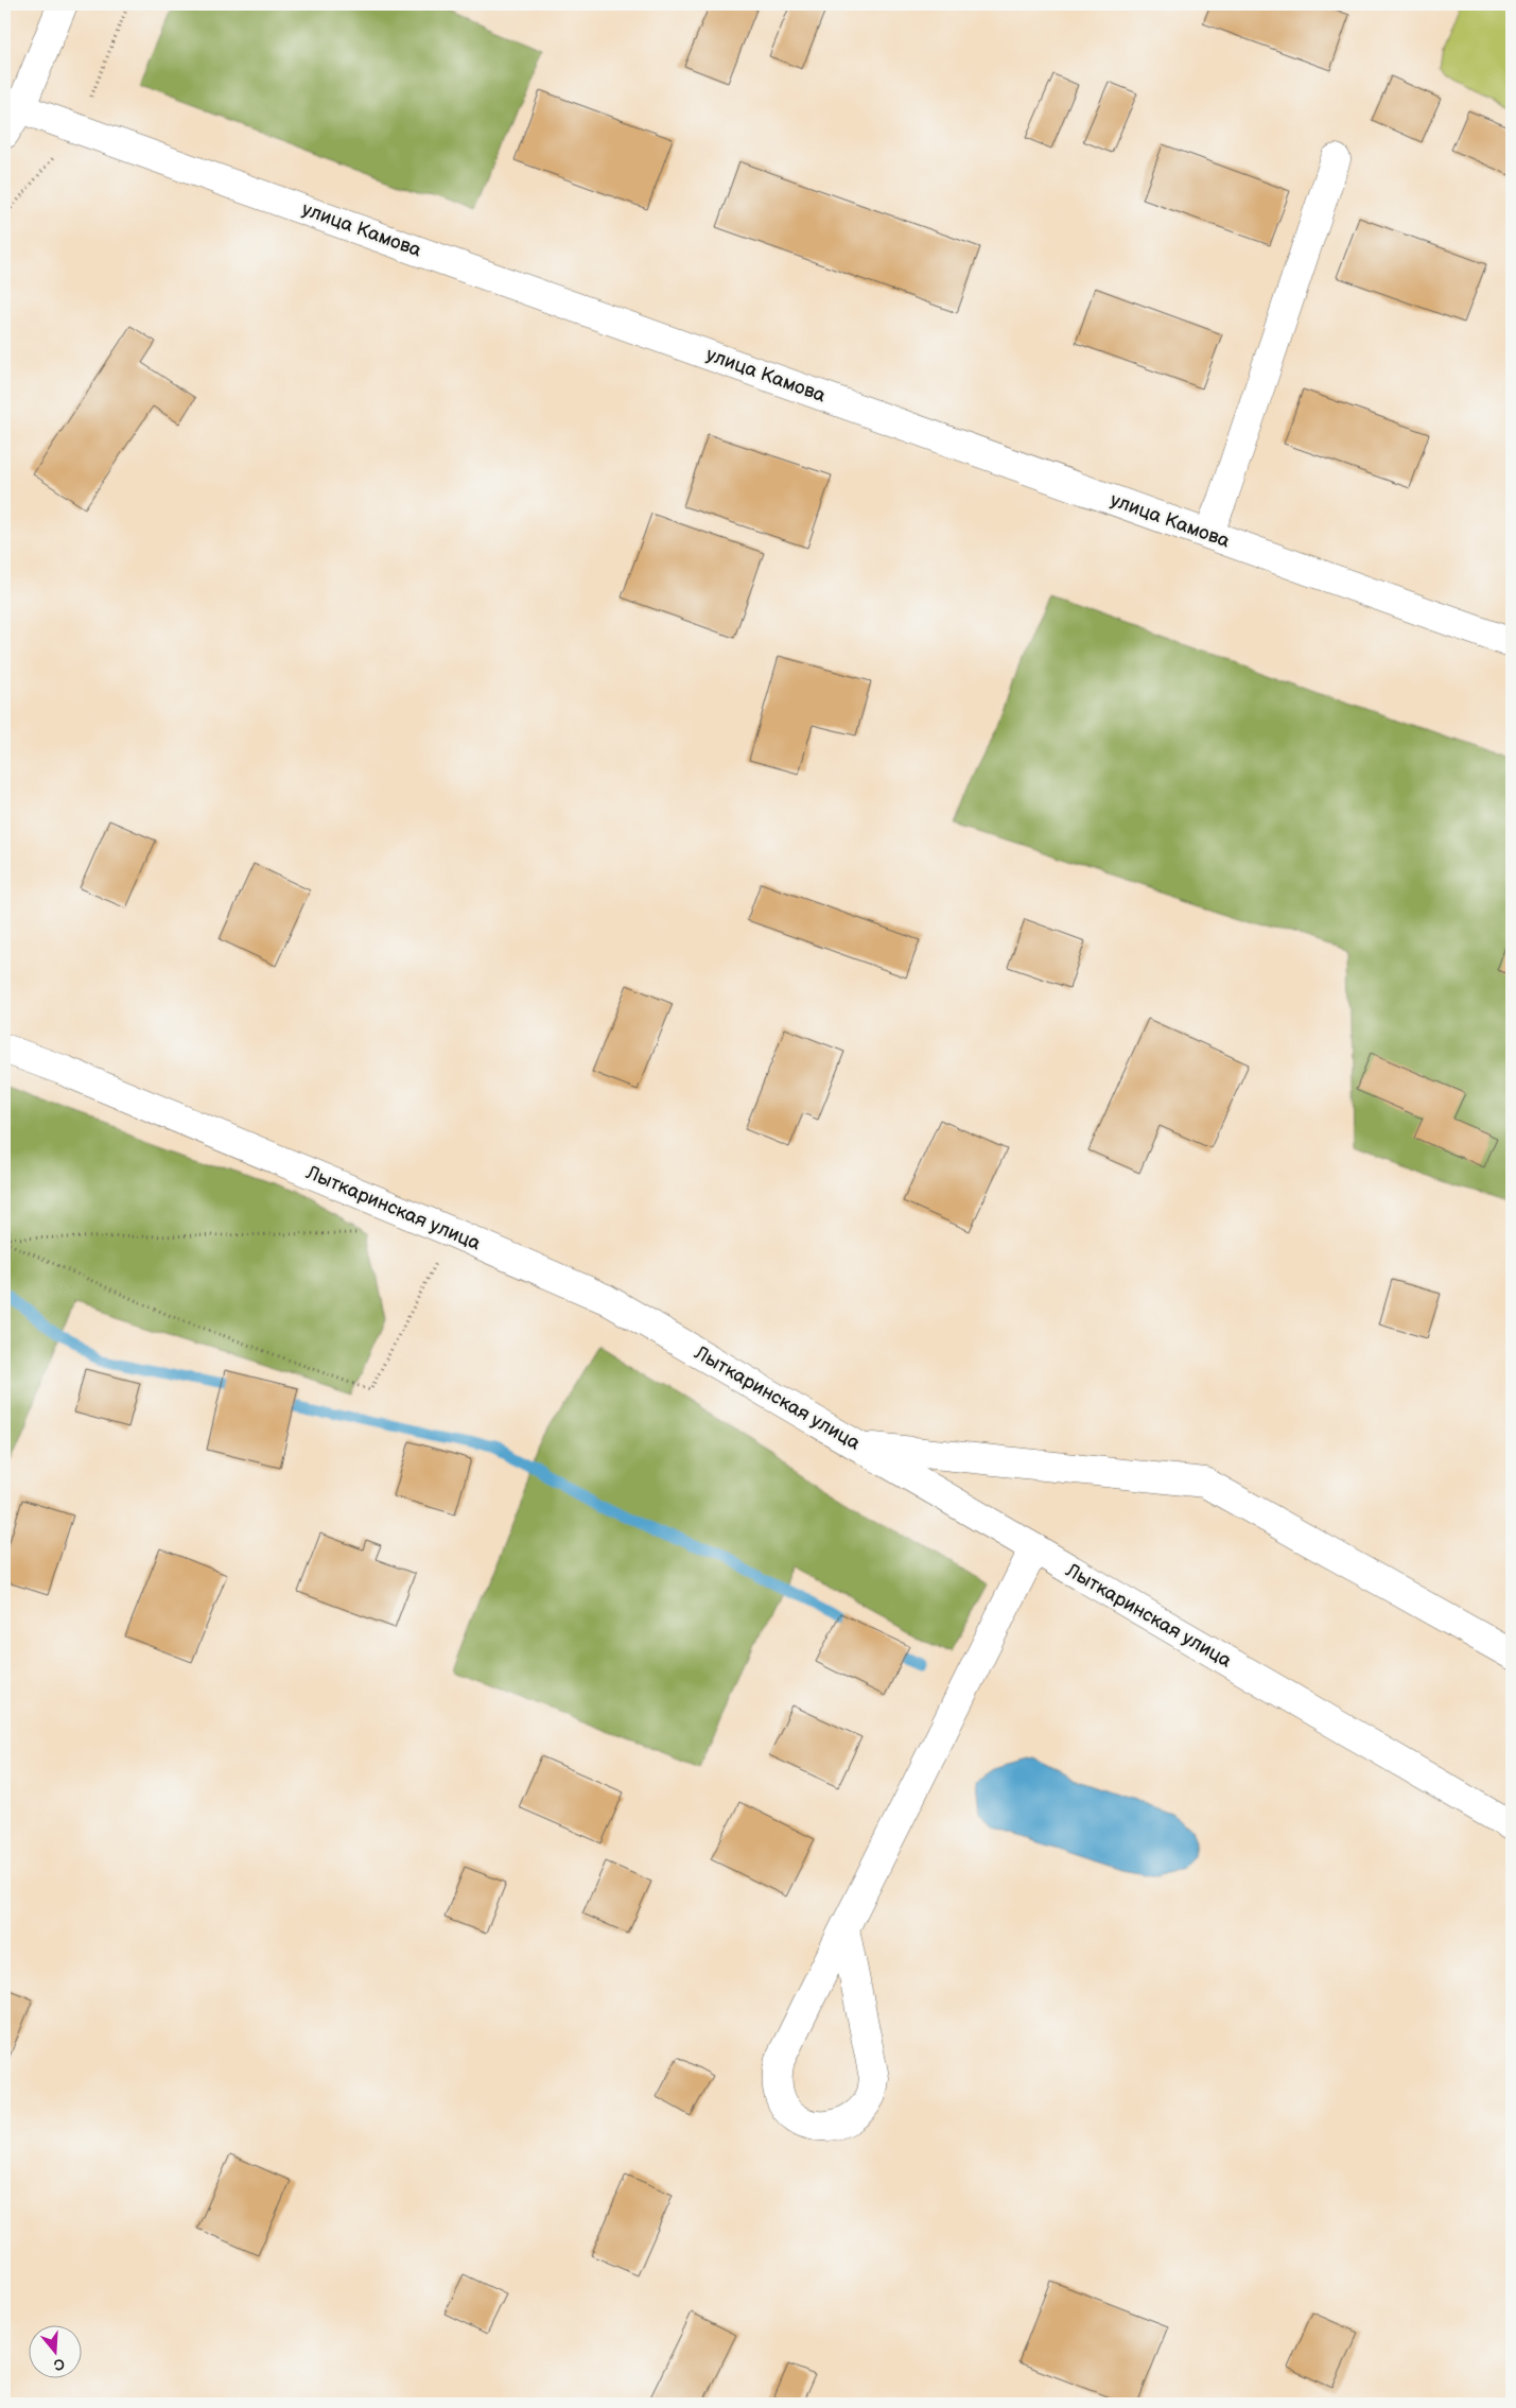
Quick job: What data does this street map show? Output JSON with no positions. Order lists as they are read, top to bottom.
{
  "streets": {
    "street": ["улица Камова", "Лыткаринская улица"]
  },
  "north": "bottom"
}
